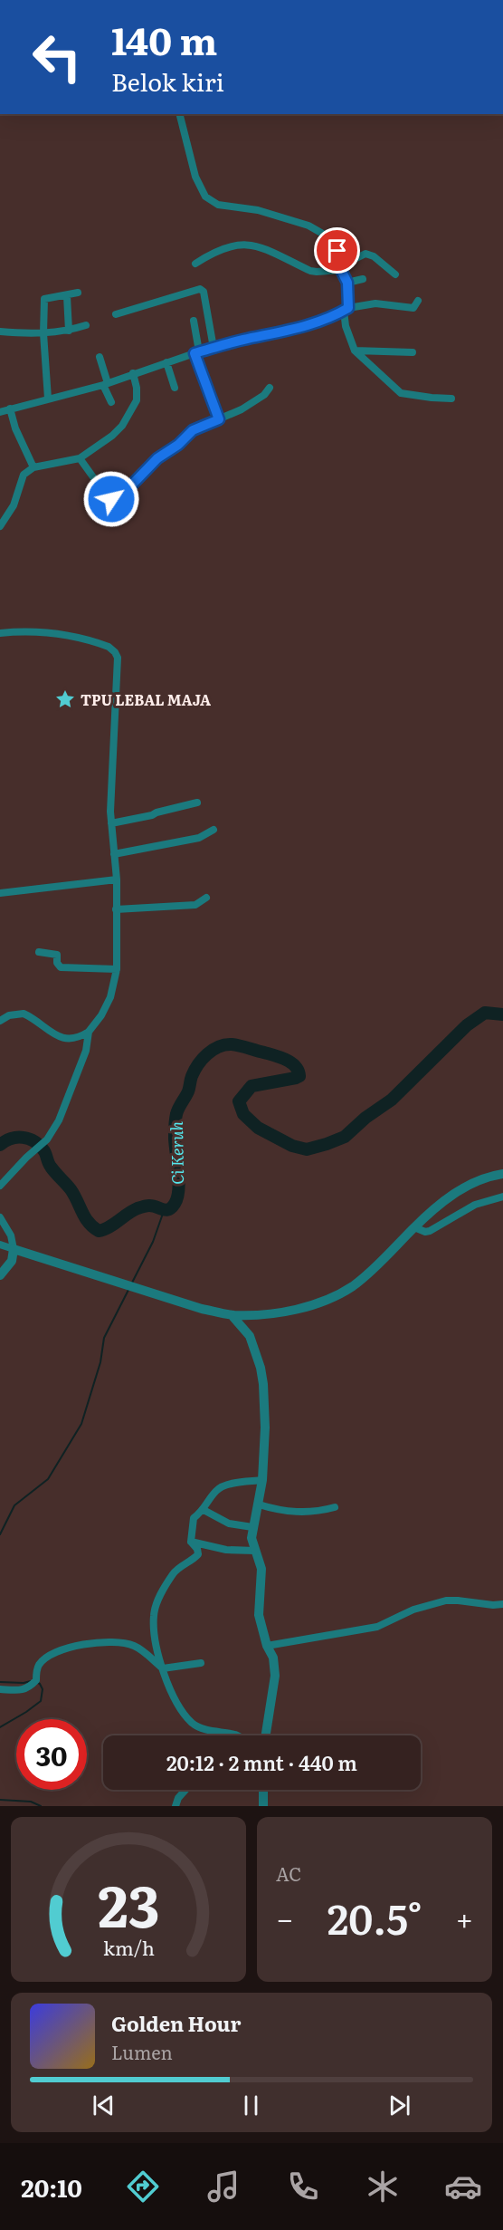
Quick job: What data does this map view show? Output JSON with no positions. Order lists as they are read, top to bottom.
{
  "water": ["Ci Keruh"],
  "places": {
    "place": ["TPU LEBAL MAJA"]
  },
  "page": {
    "turn": ["140 m", "Belok kiri"],
    "limit": "30",
    "trip": "20:12 · 2 mnt · 440 m",
    "tile": "AC",
    "heat": ["−", "20.5°", "+"],
    "song": ["Golden Hour", "Lumen"],
    "tabs": "20:10",
    "gauge": ["23", "km/h"]
  }
}
